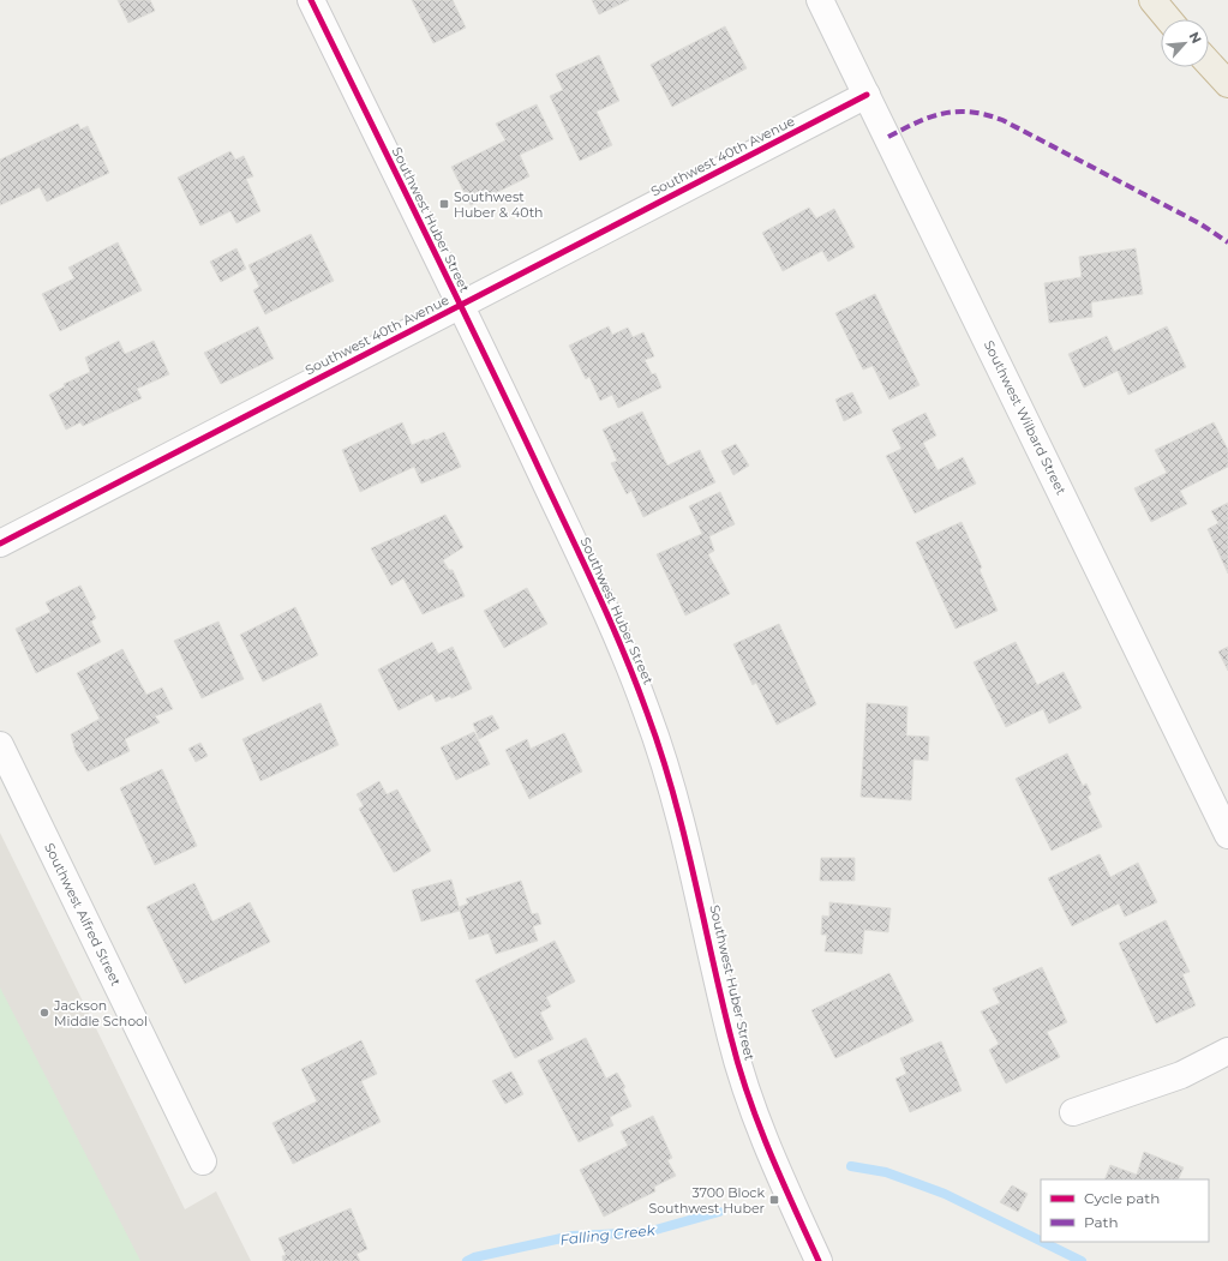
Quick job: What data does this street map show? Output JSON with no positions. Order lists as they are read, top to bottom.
{
  "streets": {
    "street": [
      "Southwest 40th Avenue",
      "Southwest Huber Street",
      "Southwest Wilbard Street",
      "Southwest Alfred Street"
    ]
  },
  "crossings": [
    ["Southwest 40th Avenue", "Southwest Huber Street"],
    ["Southwest 40th Avenue", "Southwest Wilbard Street"]
  ],
  "water": ["Falling Creek"],
  "places": {
    "transit": ["Southwest Huber & 40th", "3700 Block Southwest Huber"],
    "other": ["Jackson Middle School"]
  },
  "legend": ["Cycle path", "Path"],
  "north": "top right"
}
